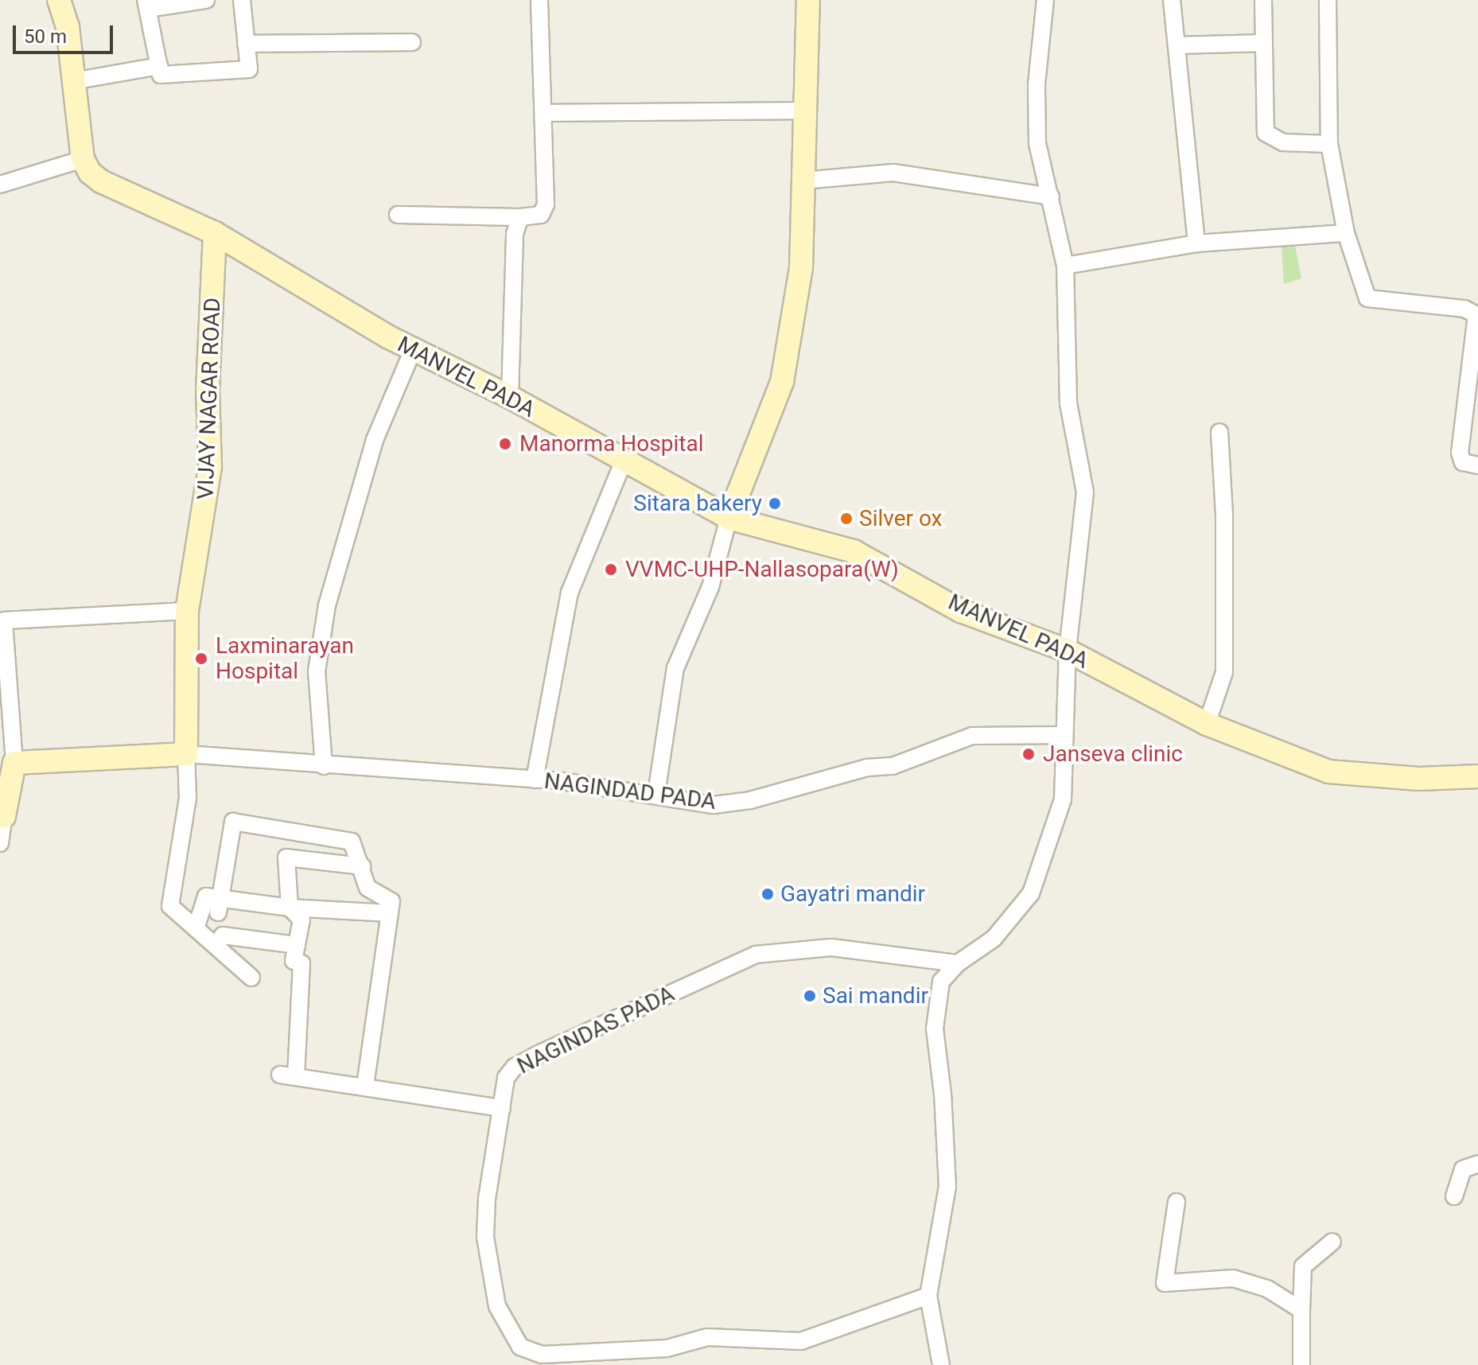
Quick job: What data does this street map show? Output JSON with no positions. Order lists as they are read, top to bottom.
{
  "streets": {
    "main road": ["MANVEL PADA", "VIJAY NAGAR ROAD"],
    "street": ["NAGINDAD PADA", "NAGINDAS PADA"]
  },
  "crossings": [
    ["MANVEL PADA", "VIJAY NAGAR ROAD"],
    ["VIJAY NAGAR ROAD", "NAGINDAD PADA"]
  ],
  "places": [
    "Manorma Hospital",
    "Sitara bakery",
    "Silver ox",
    "VVMC-UHP-Nallasopara(W)",
    "Laxminarayan Hospital",
    "Janseva clinic",
    "Gayatri mandir",
    "Sai mandir"
  ],
  "scale_bar": "50 m"
}
